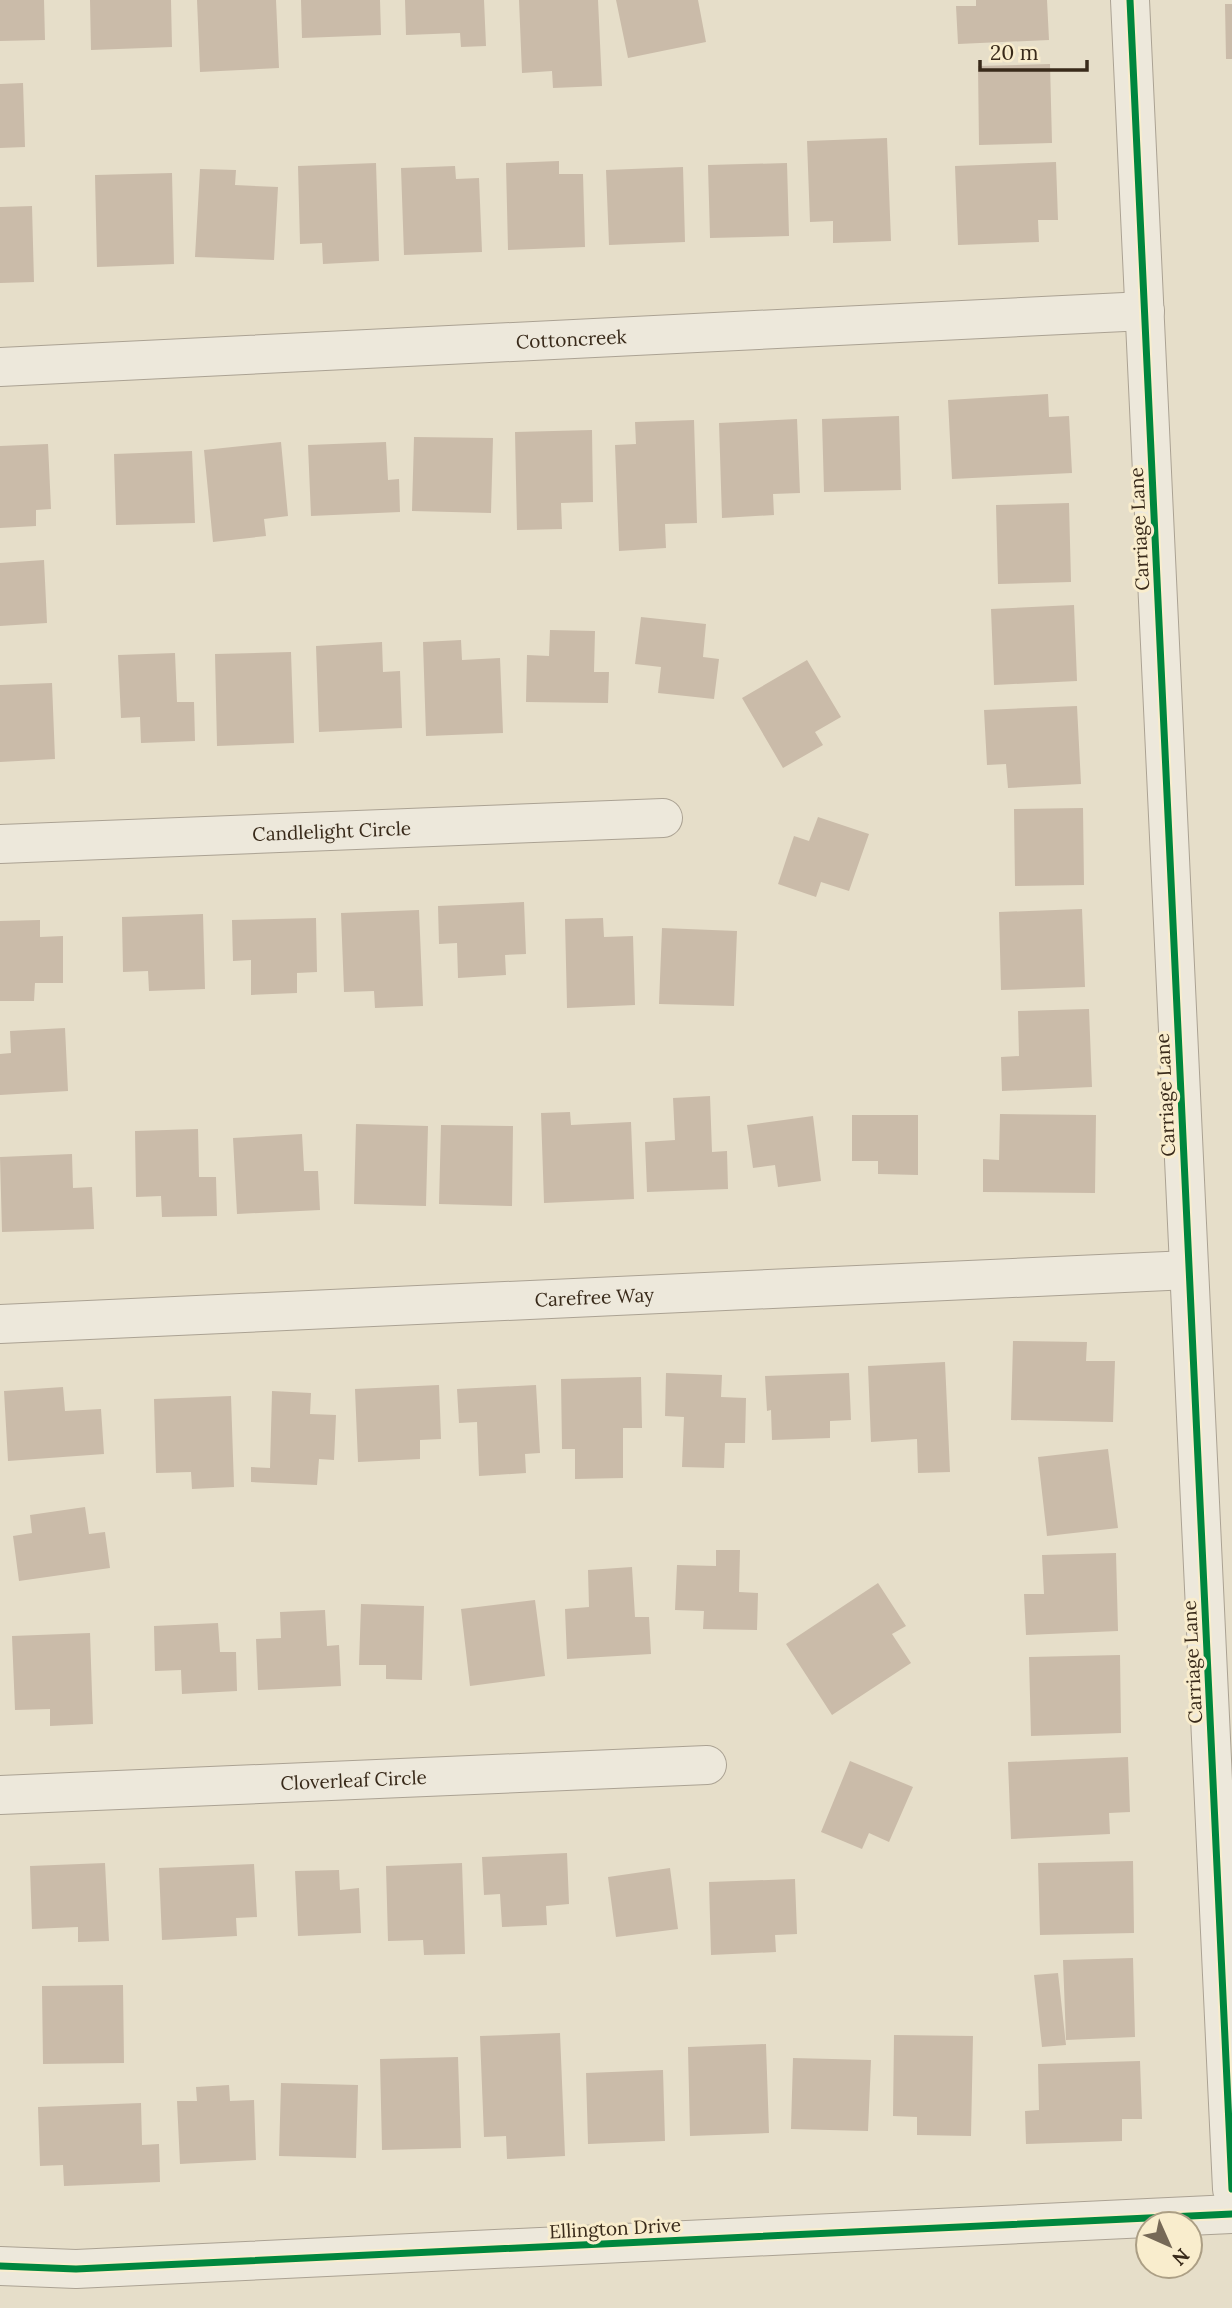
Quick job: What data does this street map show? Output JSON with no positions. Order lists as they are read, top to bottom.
{
  "streets": {
    "street": [
      "Cottoncreek",
      "Carriage Lane",
      "Candlelight Circle",
      "Carefree Way",
      "Cloverleaf Circle",
      "Ellington Drive"
    ]
  },
  "crossings": [
    ["Cottoncreek", "Carriage Lane"],
    ["Carriage Lane", "Carefree Way"]
  ],
  "scale_bar": "20 m",
  "north": "bottom right"
}
